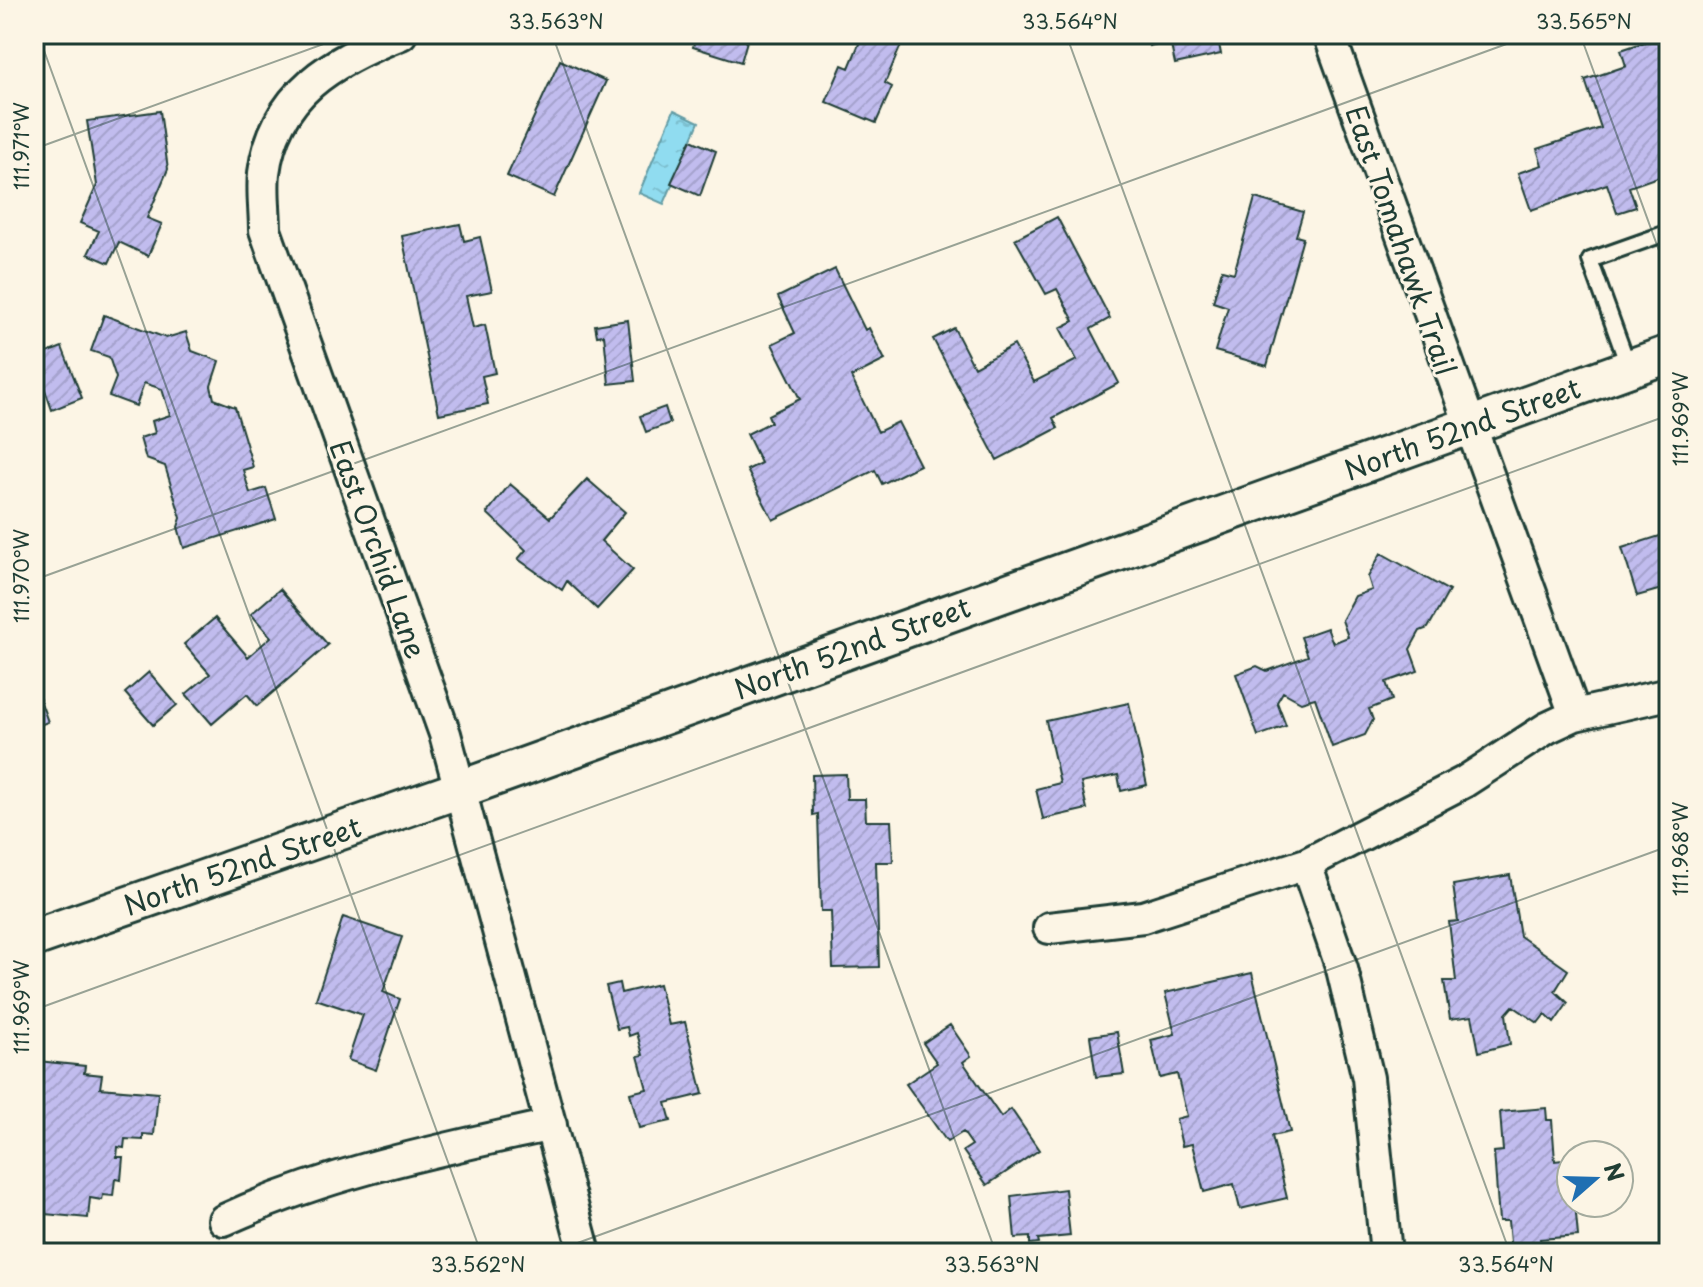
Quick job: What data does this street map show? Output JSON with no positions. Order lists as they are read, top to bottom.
{
  "streets": {
    "street": ["East Tomahawk Trail", "North 52nd Street", "East Orchid Lane"]
  },
  "crossings": [
    ["East Tomahawk Trail", "North 52nd Street"],
    ["North 52nd Street", "East Orchid Lane"]
  ],
  "north": "right",
  "coordinates": [
    "33.563°N",
    "33.564°N",
    "33.565°N",
    "111.971°W",
    "111.969°W",
    "111.970°W",
    "111.968°W",
    "33.562°N"
  ]
}
